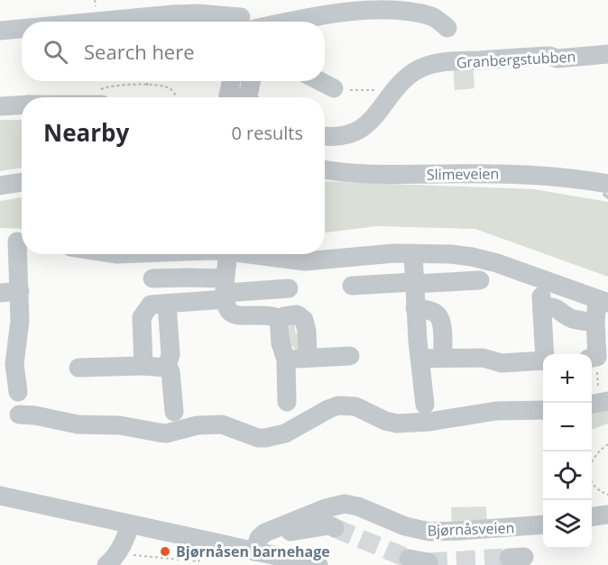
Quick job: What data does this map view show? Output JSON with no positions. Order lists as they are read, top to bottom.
{
  "streets": {
    "street": ["Granbergstubben", "Slimeveien", "Bjørnåsveien"]
  },
  "places": ["Bjørnåsen barnehage"],
  "page": {
    "search": "Search here",
    "heading": ["Nearby", "0 results"],
    "map_buttons": ["+", "−"]
  }
}
